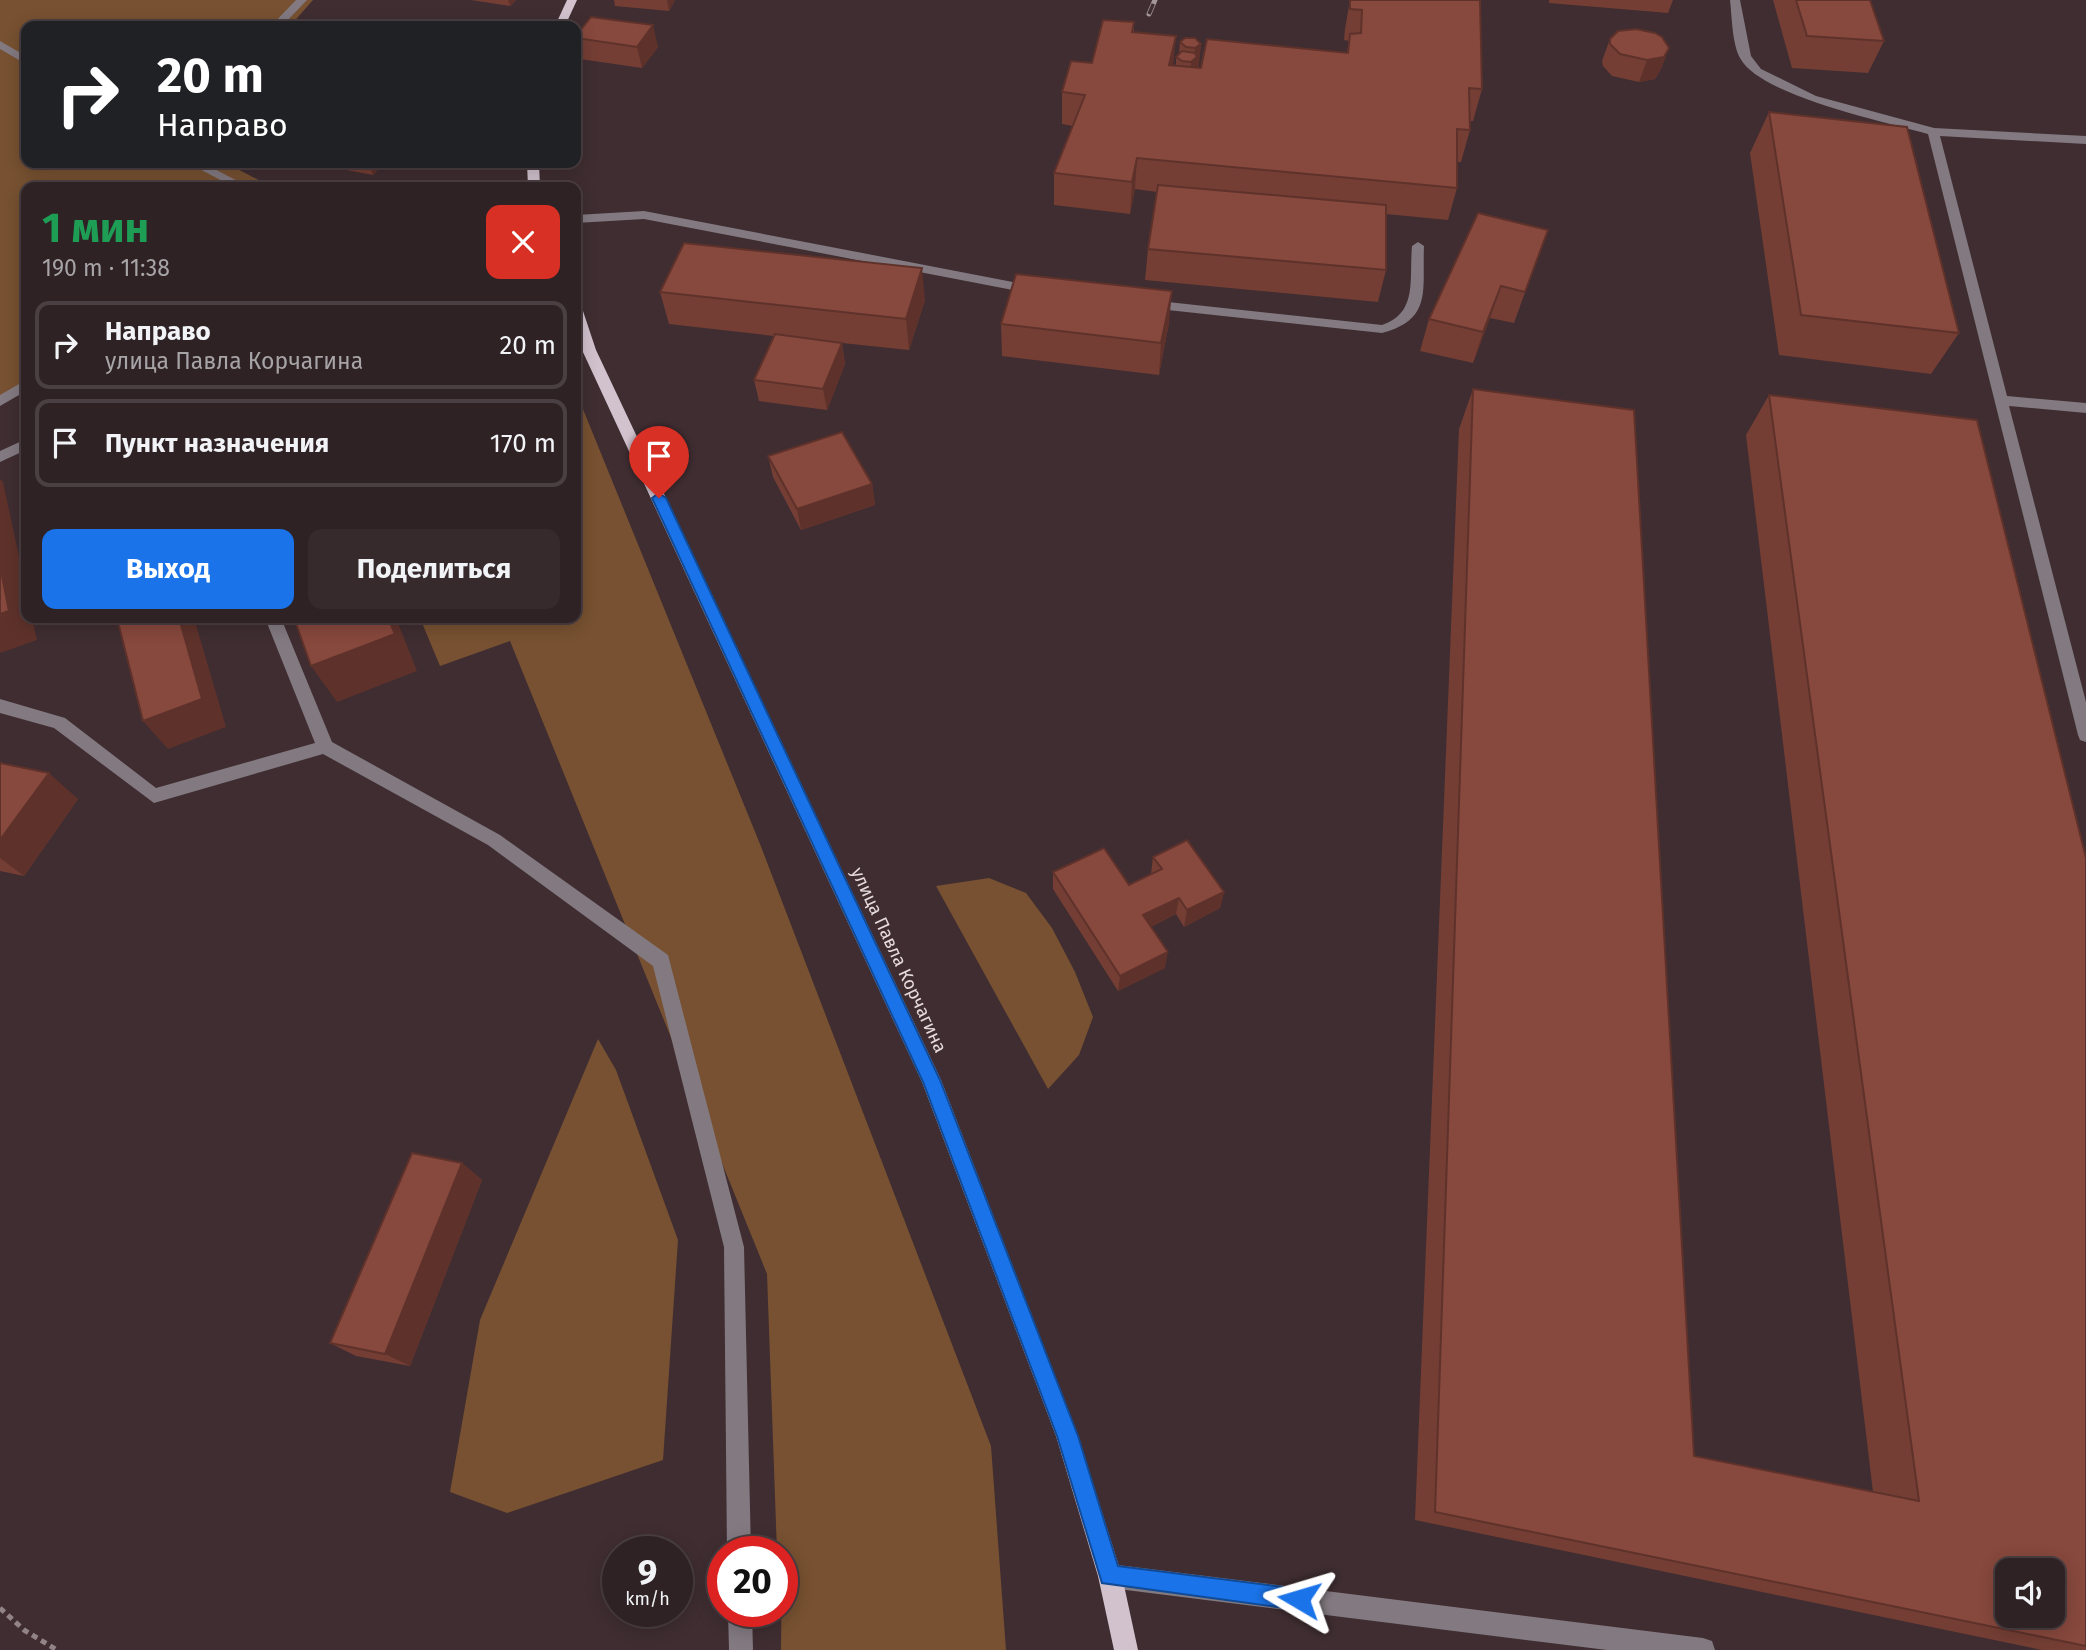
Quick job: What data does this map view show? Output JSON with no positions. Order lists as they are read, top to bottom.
{
  "streets": {
    "main road": ["улица Павла Корчагина"]
  },
  "page": {
    "turn": ["20 m", "Направо"],
    "heading": ["1 мин", "190 m · 11:38"],
    "list": [
      {
        "name": "Направо",
        "note": "улица Павла Корчагина",
        "value": "20 m"
      },
      {
        "name": "Пункт назначения",
        "value": "170 m"
      }
    ],
    "buttons": ["Выход", "Поделиться"],
    "speed": "9 km/h",
    "limit": "20"
  }
}
